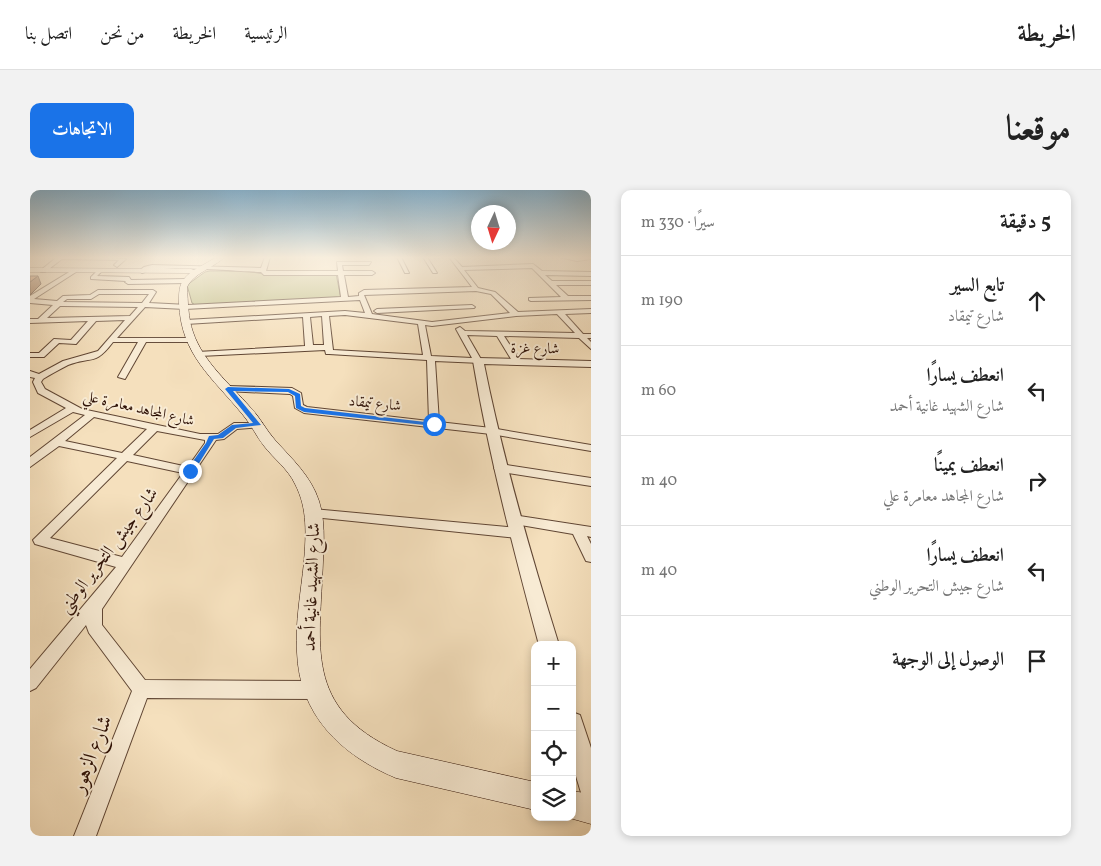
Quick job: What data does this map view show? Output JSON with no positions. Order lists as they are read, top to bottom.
{
  "streets": {
    "main road": ["شارع الشهيد غانية أحمد"],
    "street": [
      "شارع غزة",
      "شارع تيمقاد",
      "شارع المجاهد معامرة علي",
      "شارع جيش التحرير الوطني",
      "شارع الزهور"
    ]
  },
  "crossings": [
    ["شارع تيمقاد", "شارع الشهيد غانية أحمد"],
    ["شارع المجاهد معامرة علي", "شارع جيش التحرير الوطني"],
    ["شارع المجاهد معامرة علي", "شارع الشهيد غانية أحمد"]
  ],
  "north": "bottom",
  "page": {
    "header": "الخريطة",
    "nav": [
      "الرئيسية",
      "الخريطة",
      "من نحن",
      "اتصل بنا"
    ],
    "title": "موقعنا",
    "buttons": "الاتجاهات",
    "heading": ["5 دقيقة", "سيرًا · 330 m"],
    "list": [
      ["تابع السير", "شارع تيمقاد", "190 m"],
      ["انعطف يسارًا", "شارع الشهيد غانية أحمد", "60 m"],
      ["انعطف يمينًا", "شارع المجاهد معامرة علي", "40 m"],
      ["انعطف يسارًا", "شارع جيش التحرير الوطني", "40 m"],
      "الوصول إلى الوجهة"
    ],
    "map_buttons": ["+", "−"]
  }
}
